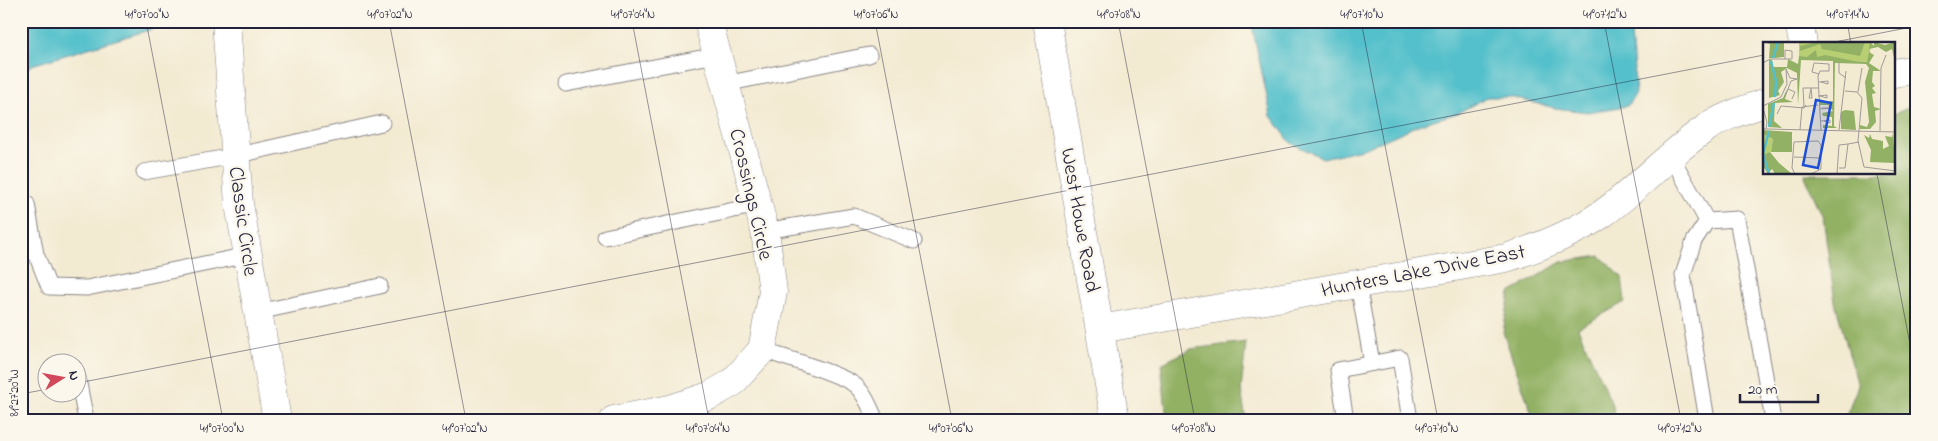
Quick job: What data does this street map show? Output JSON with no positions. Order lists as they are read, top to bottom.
{
  "streets": {
    "street": [
      "Crossings Circle",
      "West Howe Road",
      "Classic Circle",
      "Hunters Lake Drive East"
    ]
  },
  "crossings": [
    ["West Howe Road", "Hunters Lake Drive East"]
  ],
  "scale_bar": "20 m",
  "north": "right",
  "coordinates": [
    "41°07'00\"N",
    "41°07'02\"N",
    "41°07'04\"N",
    "41°07'06\"N",
    "41°07'08\"N",
    "41°07'10\"N",
    "41°07'12\"N",
    "41°07'14\"N",
    "81°27'20\"W"
  ]
}
